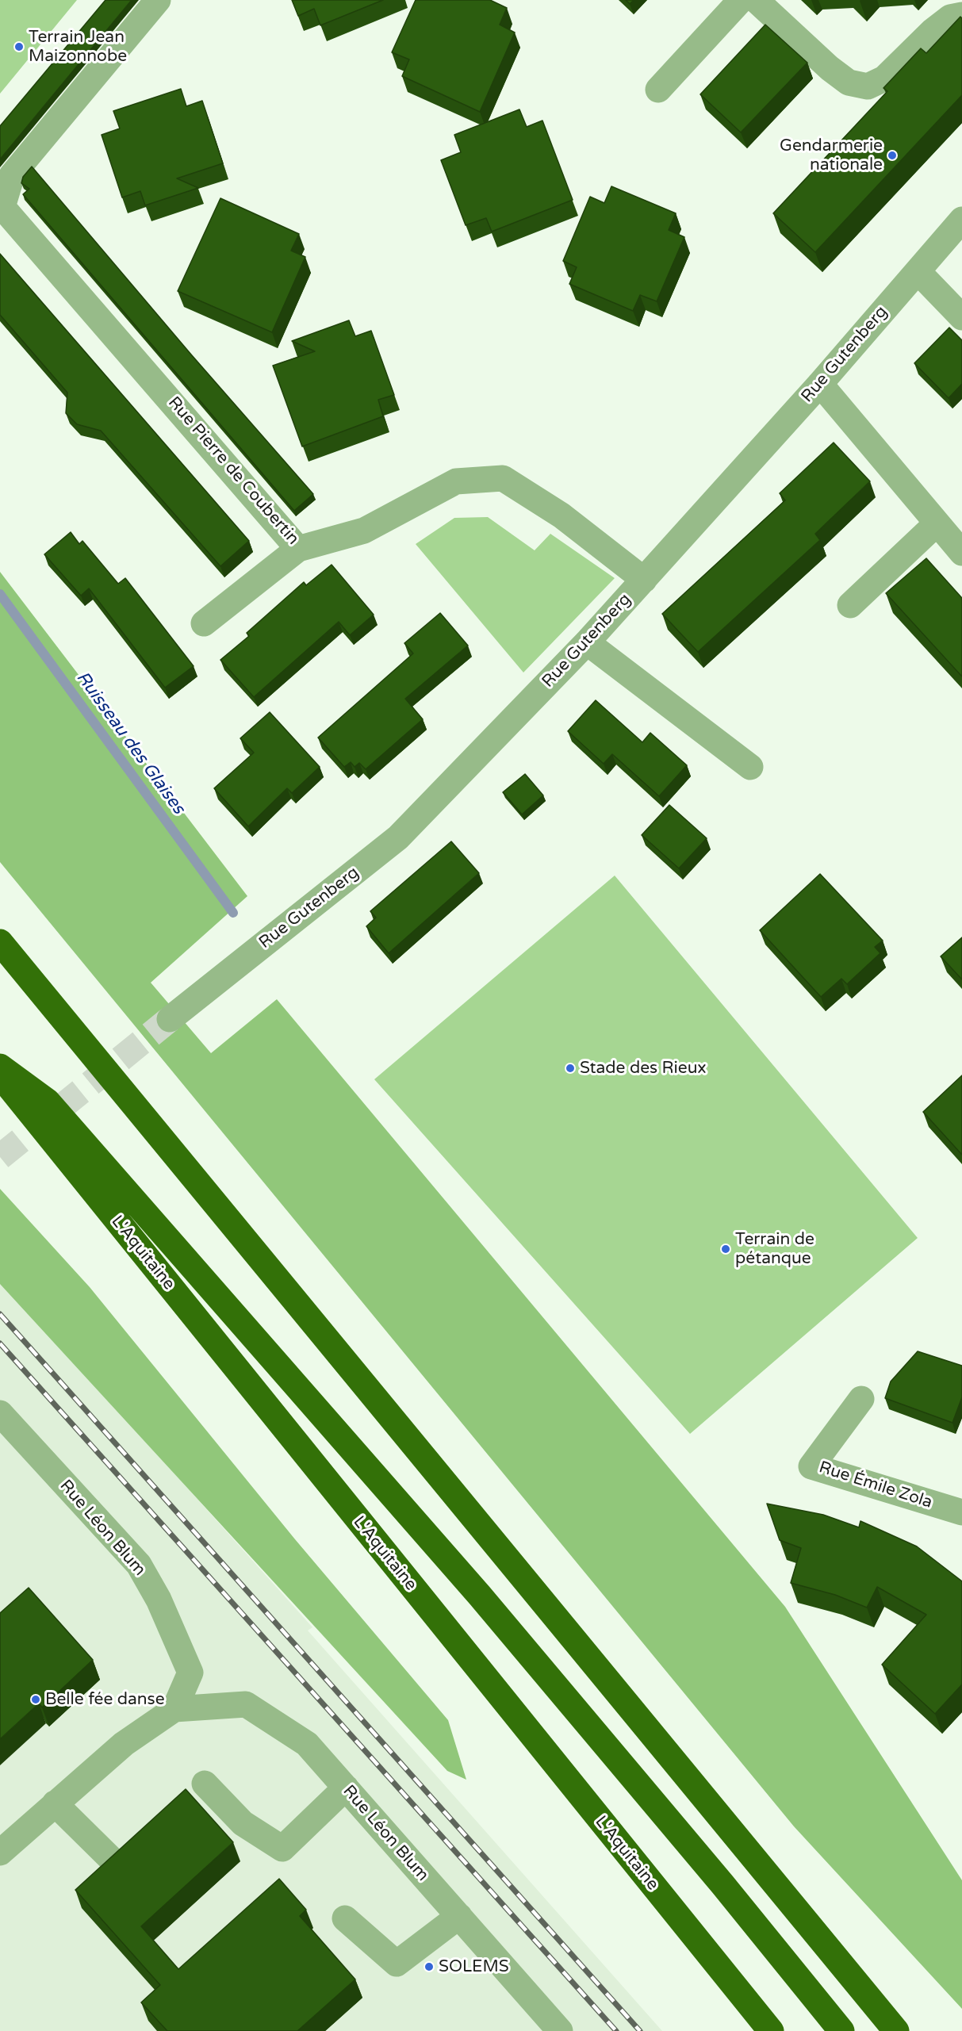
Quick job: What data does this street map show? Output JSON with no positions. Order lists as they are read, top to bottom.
{
  "streets": {
    "highway": ["L'Aquitaine"],
    "street": [
      "Rue Gutenberg",
      "Rue Pierre de Coubertin",
      "Rue Émile Zola",
      "Rue Léon Blum"
    ]
  },
  "crossings": [
    ["Rue Gutenberg", "Rue Pierre de Coubertin"]
  ],
  "water": ["Ruisseau des Glaises"],
  "places": [
    "Terrain Jean Maizonnobe",
    "Gendarmerie nationale",
    "Stade des Rieux",
    "Terrain de pétanque",
    "Belle fée danse",
    "SOLEMS"
  ]
}
